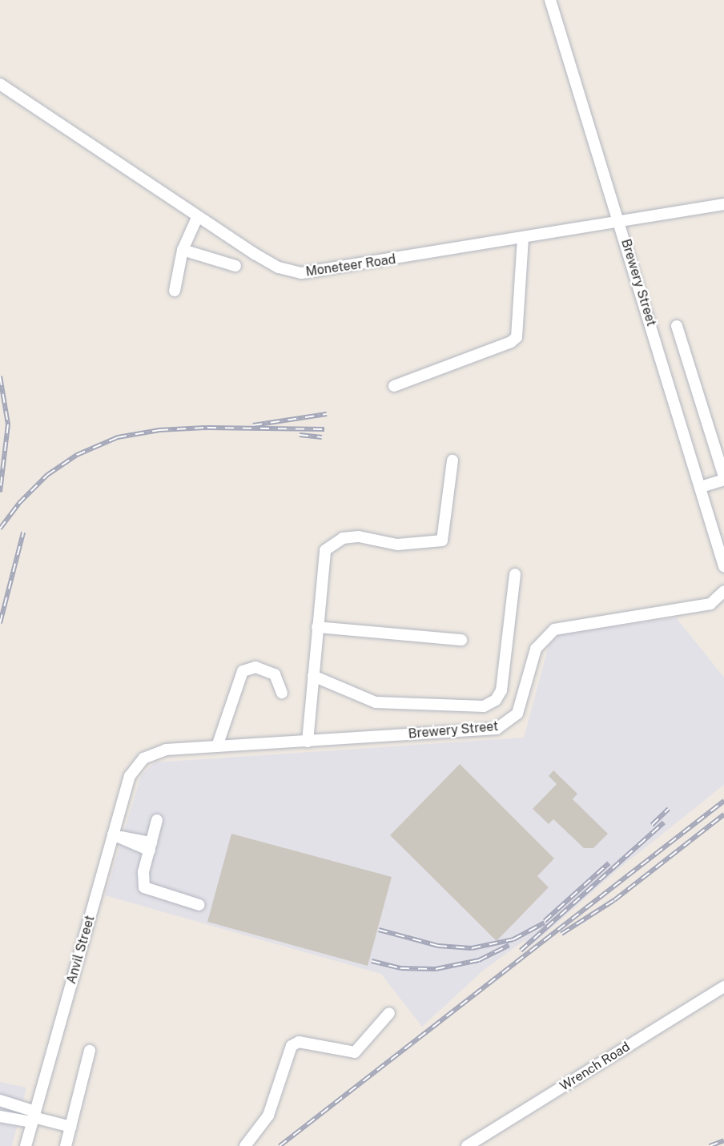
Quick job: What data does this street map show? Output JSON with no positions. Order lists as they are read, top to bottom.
{
  "streets": {
    "street": [
      "Moneteer Road",
      "Brewery Street",
      "Anvil Street",
      "Wrench Road"
    ]
  },
  "crossings": [
    ["Moneteer Road", "Brewery Street"],
    ["Brewery Street", "Anvil Street"]
  ]
}
